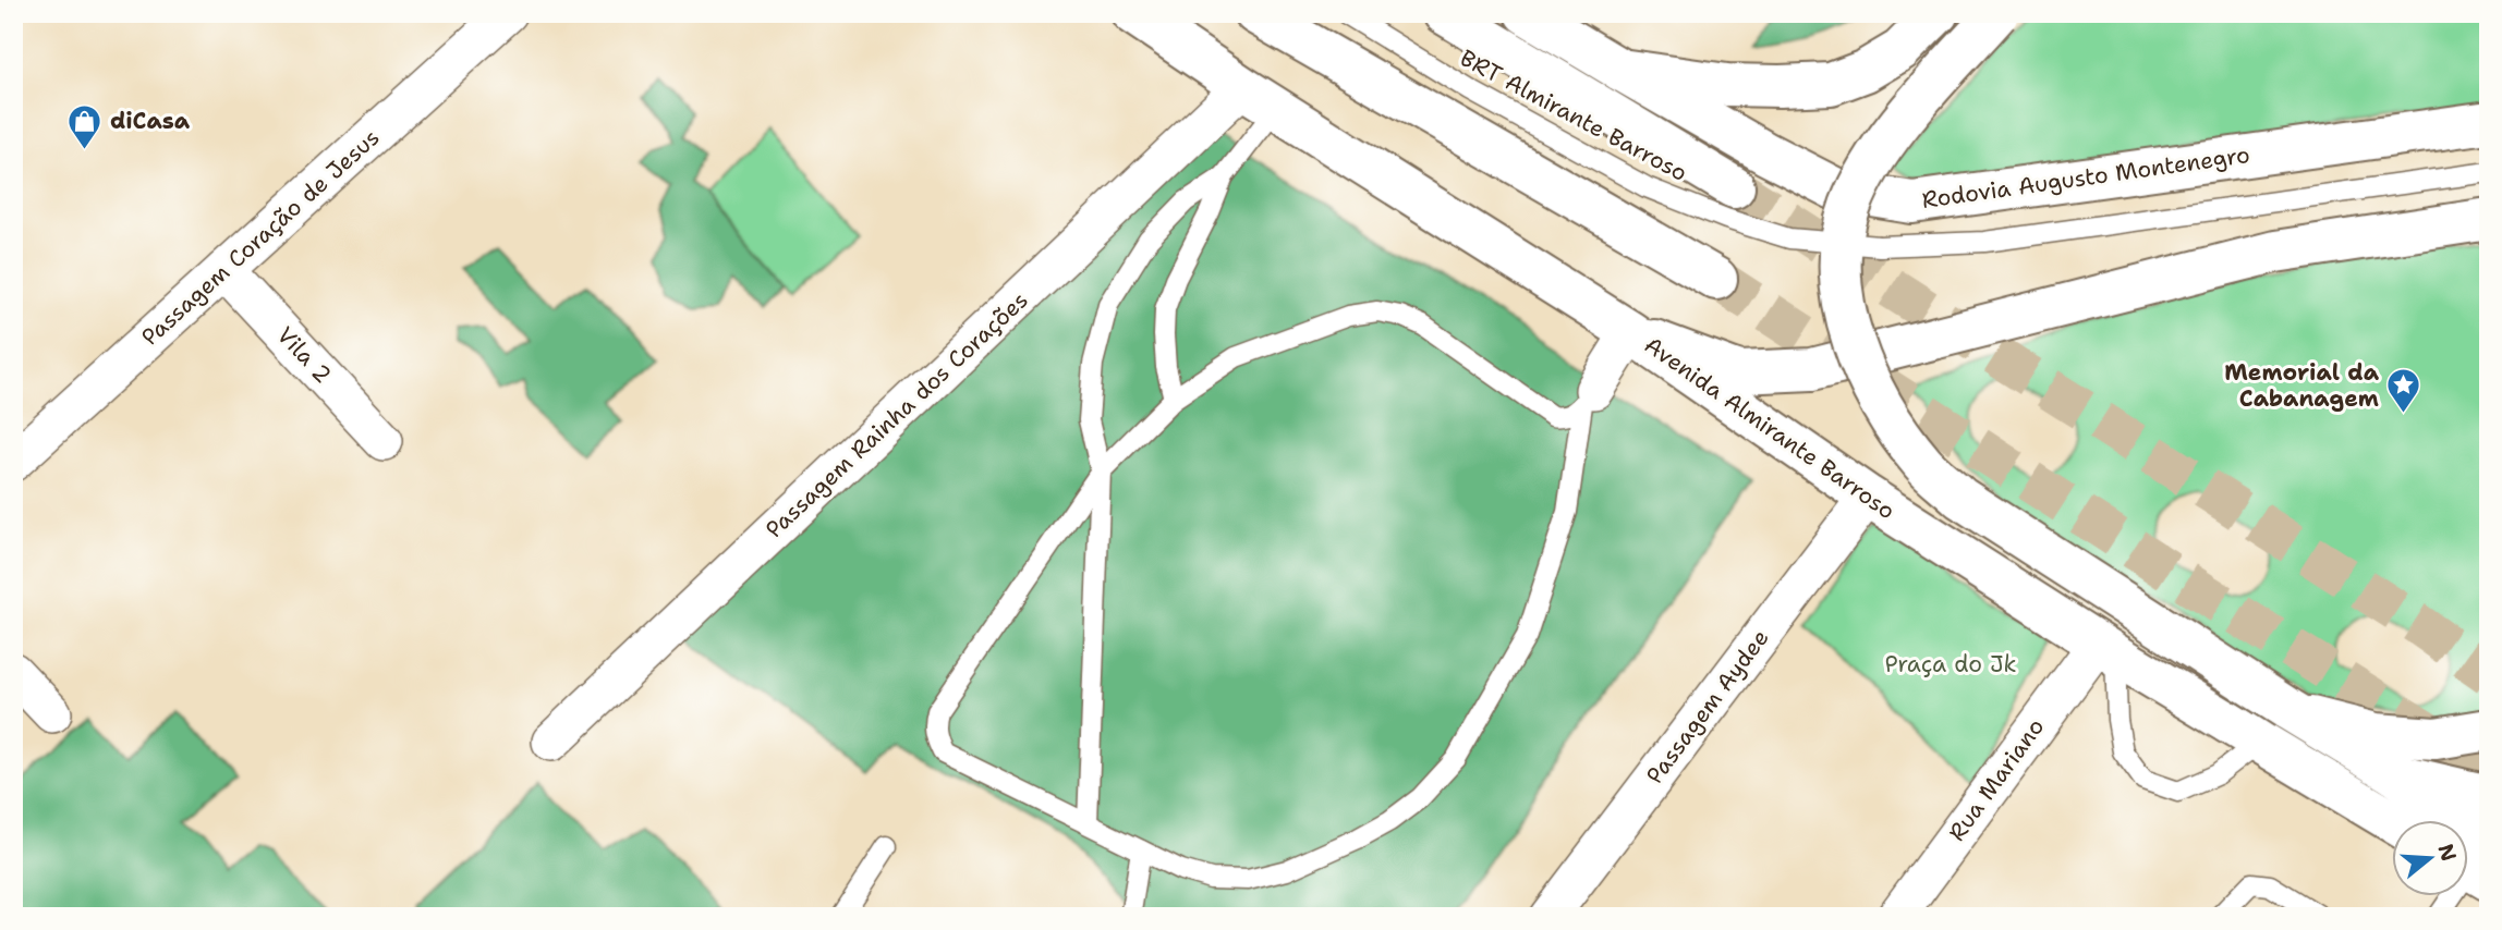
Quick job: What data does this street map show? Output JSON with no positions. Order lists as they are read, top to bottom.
{
  "streets": {
    "main road": ["Rodovia Augusto Montenegro", "Avenida Almirante Barroso"],
    "street": [
      "Passagem Coração de Jesus",
      "Vila 2",
      "Passagem Rainha dos Corações",
      "Passagem Aydee",
      "Rua Mariano"
    ],
    "lane": ["BRT Almirante Barroso"]
  },
  "crossings": [
    ["Passagem Coração de Jesus", "Vila 2"],
    ["Passagem Rainha dos Corações", "Avenida Almirante Barroso"],
    ["Avenida Almirante Barroso", "Passagem Aydee"],
    ["Avenida Almirante Barroso", "Rua Mariano"]
  ],
  "parks": ["Praça do Jk"],
  "places": {
    "shop": ["diCasa"],
    "place": ["Memorial da Cabanagem"]
  },
  "north": "right"
}
